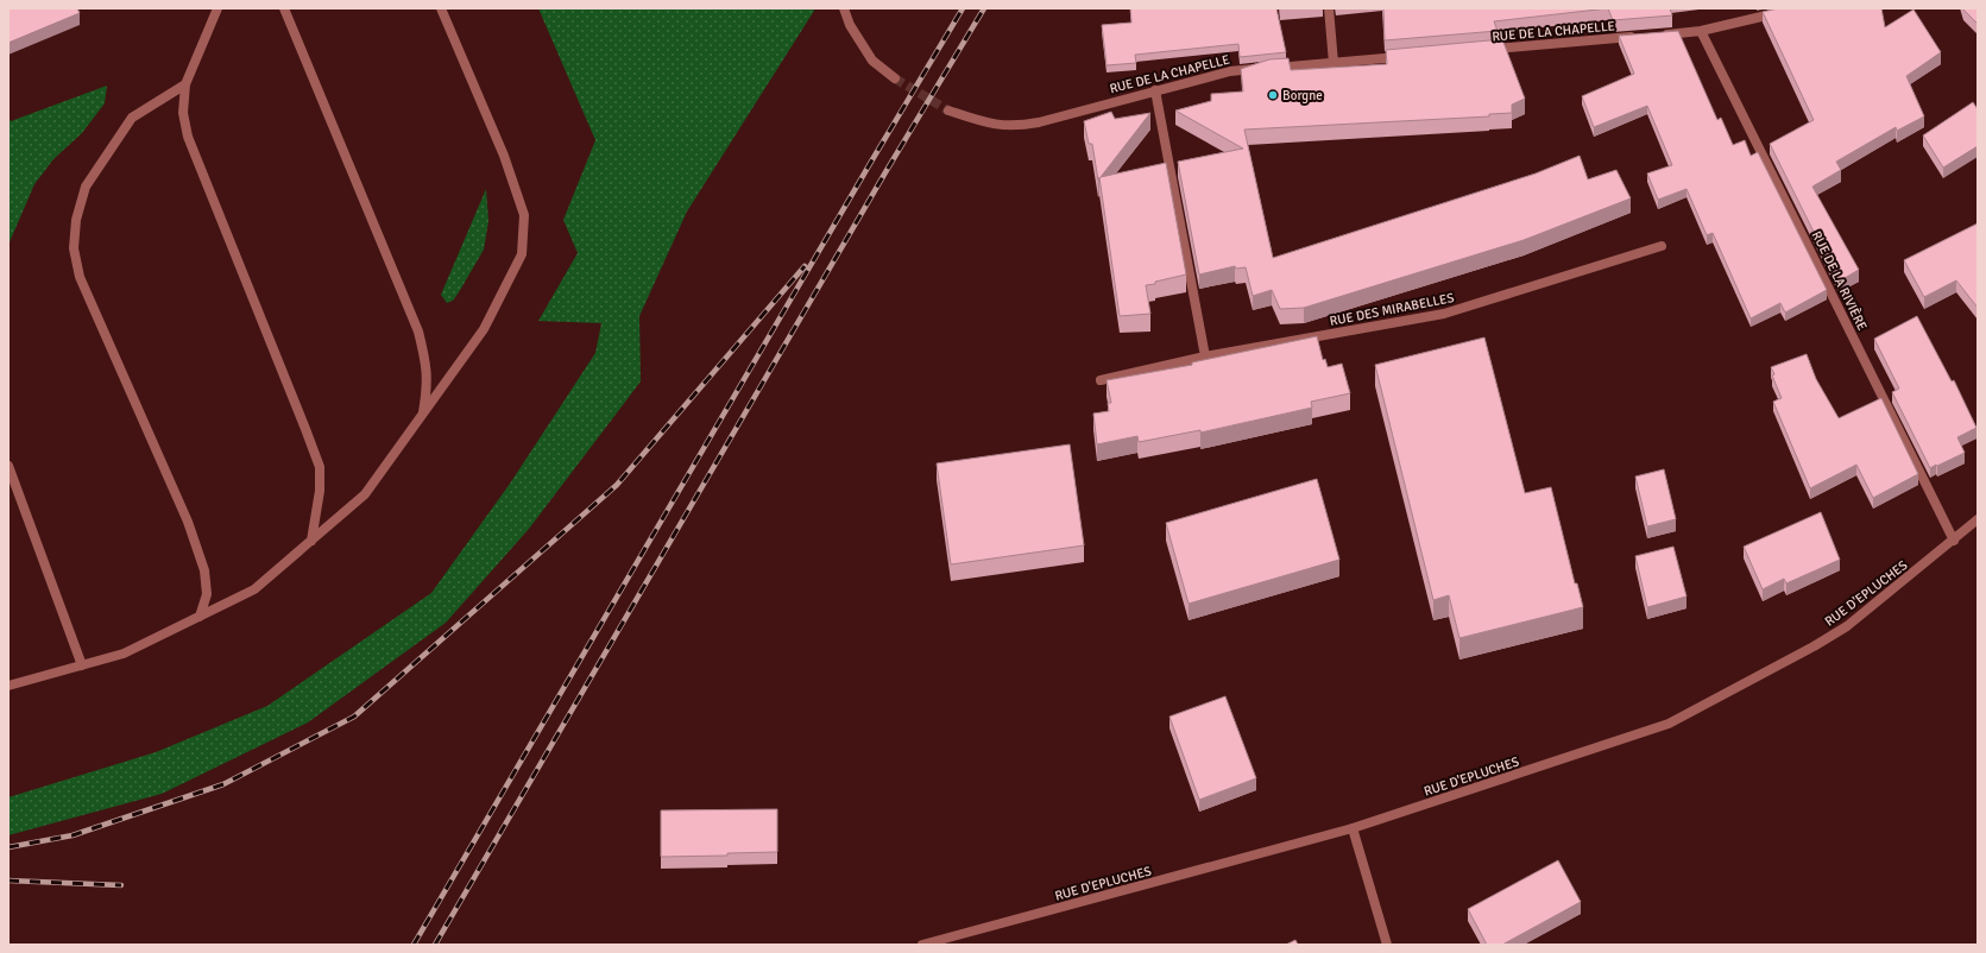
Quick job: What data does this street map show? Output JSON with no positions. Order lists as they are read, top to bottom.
{
  "streets": {
    "street": [
      "RUE DE LA CHAPELLE",
      "RUE DE LA RIVIÈRE",
      "RUE DES MIRABELLES",
      "RUE D'EPLUCHES"
    ]
  },
  "crossings": [
    ["RUE DE LA CHAPELLE", "RUE DE LA RIVIÈRE"],
    ["RUE DE LA RIVIÈRE", "RUE D'EPLUCHES"]
  ],
  "places": ["Borgne"]
}
